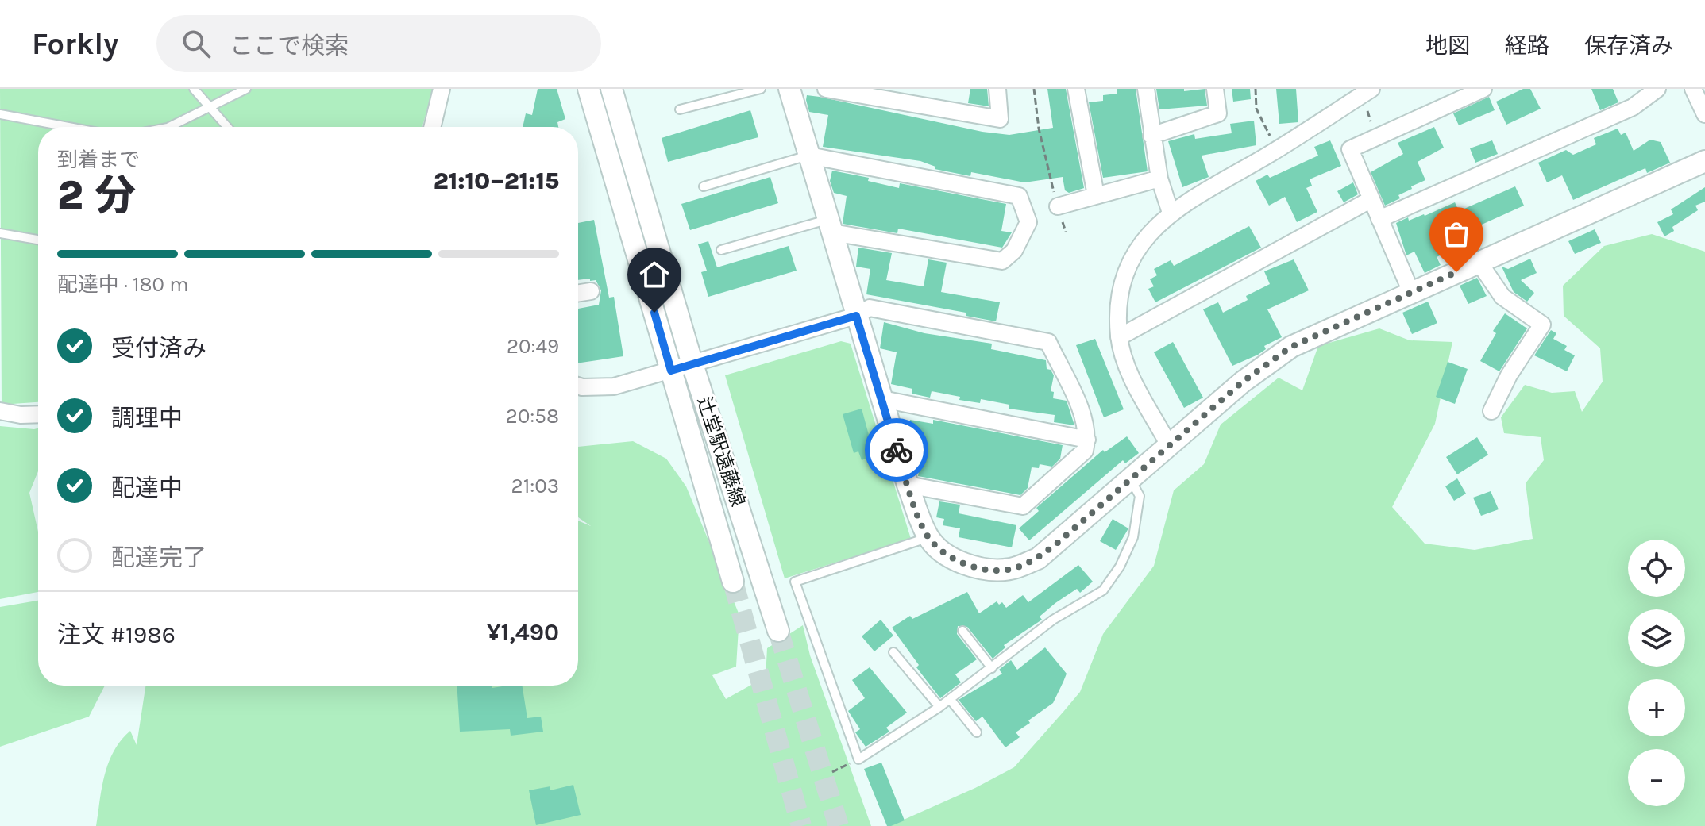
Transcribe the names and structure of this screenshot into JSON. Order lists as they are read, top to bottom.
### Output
{
  "streets": {
    "street": ["辻堂駅遠藤線"]
  },
  "page": {
    "header": "Forkly",
    "search": "ここで検索",
    "nav": ["地図", "経路", "保存済み"],
    "heading": ["2 分", "到着まで", "21:10–21:15"],
    "panel": ["注文 #1986", "¥1,490"],
    "bar": "配達中 · 180 m",
    "list": [
      ["受付済み", "20:49"],
      ["調理中", "20:58"],
      ["配達中", "21:03"],
      "配達完了"
    ],
    "map_buttons": ["+", "−"]
  }
}
